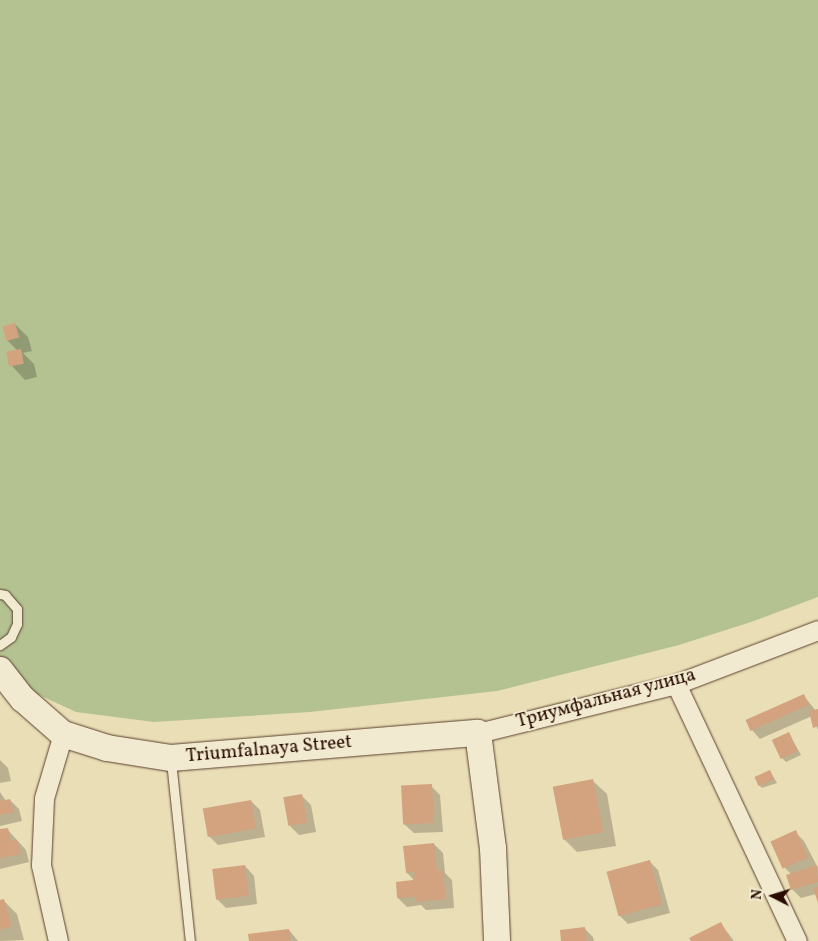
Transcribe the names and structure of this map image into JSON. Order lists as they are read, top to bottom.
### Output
{
  "streets": {
    "street": ["Триумфальная улица", "Triumfalnaya Street"]
  },
  "crossings": [
    ["Триумфальная улица", "Triumfalnaya Street"]
  ],
  "north": "left"
}
